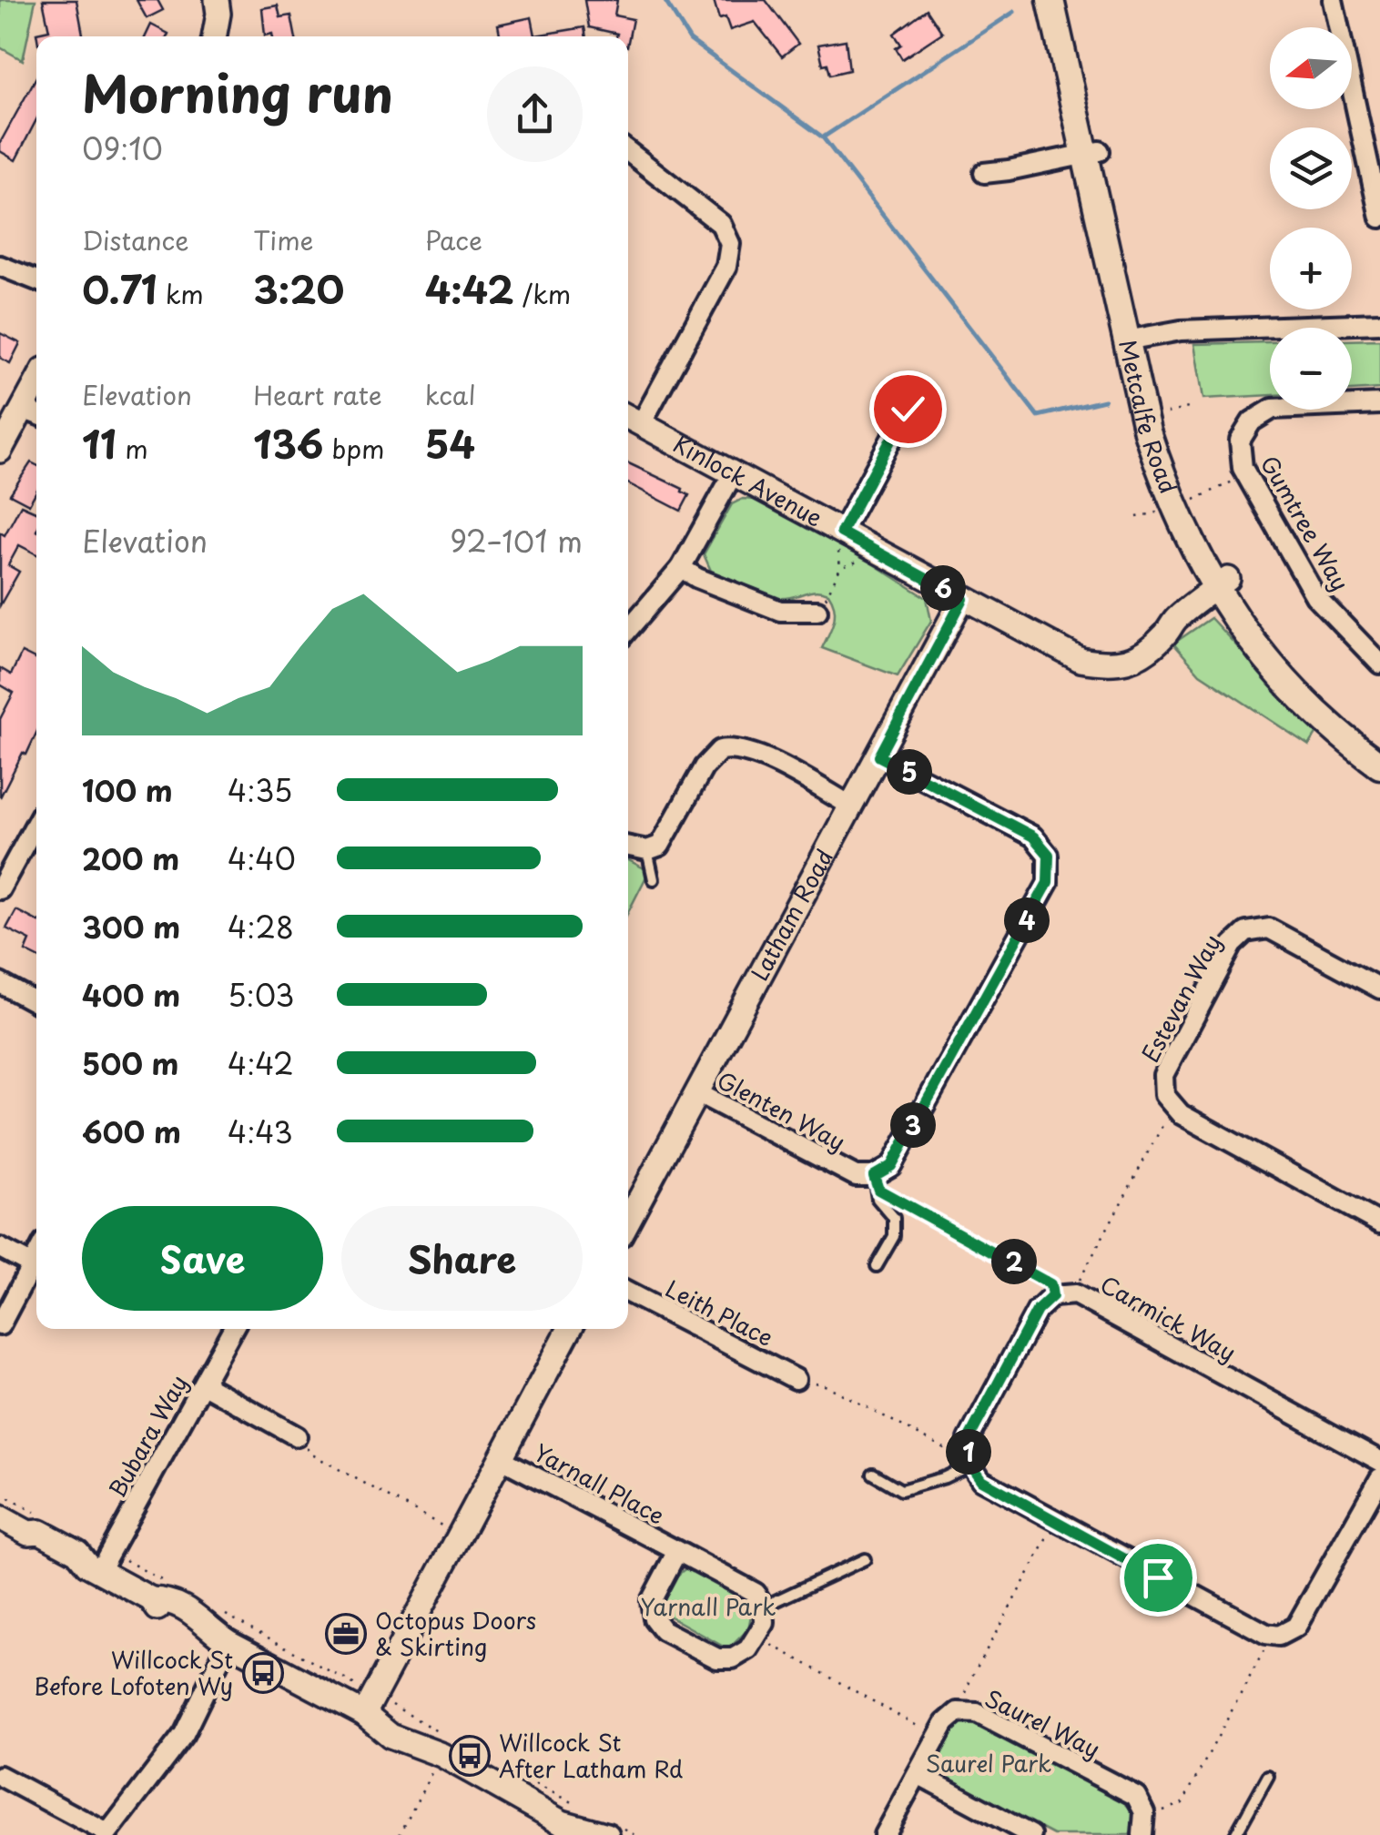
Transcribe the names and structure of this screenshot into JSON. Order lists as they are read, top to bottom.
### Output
{
  "streets": {
    "main road": ["Metcalfe Road"],
    "street": [
      "Kinlock Avenue",
      "Gumtree Way",
      "Latham Road",
      "Estevan Way",
      "Glenten Way",
      "Leith Place",
      "Carmick Way",
      "Bubara Way",
      "Yarnall Place",
      "Saurel Way"
    ]
  },
  "crossings": [
    ["Metcalfe Road", "Kinlock Avenue"],
    ["Kinlock Avenue", "Latham Road"],
    ["Latham Road", "Glenten Way"]
  ],
  "parks": ["Yarnall Park", "Saurel Park"],
  "places": {
    "office": ["Octopus Doors & Skirting"],
    "bus stop": ["Willcock St Before Lofoten Wy", "Willcock St After Latham Rd"]
  },
  "north": "left",
  "page": {
    "map_buttons": ["+", "−"],
    "heading": ["Morning run", "09:10"],
    "stats": [
      ["Distance", "0.71 km"],
      ["Time", "3:20"],
      ["Pace", "4:42 /km"],
      ["Elevation", "11 m"],
      ["Heart rate", "136 bpm"],
      ["kcal", "54"]
    ],
    "chart": ["Elevation", "92–101 m"],
    "pins": [
      "6",
      "5",
      "4",
      "3",
      "2",
      "1"
    ],
    "list": [
      {
        "name": "100 m",
        "note": "4:35"
      },
      {
        "name": "200 m",
        "note": "4:40"
      },
      {
        "name": "300 m",
        "note": "4:28"
      },
      {
        "name": "400 m",
        "note": "5:03"
      },
      {
        "name": "500 m",
        "note": "4:42"
      },
      {
        "name": "600 m",
        "note": "4:43"
      }
    ],
    "buttons": ["Save", "Share"]
  }
}
